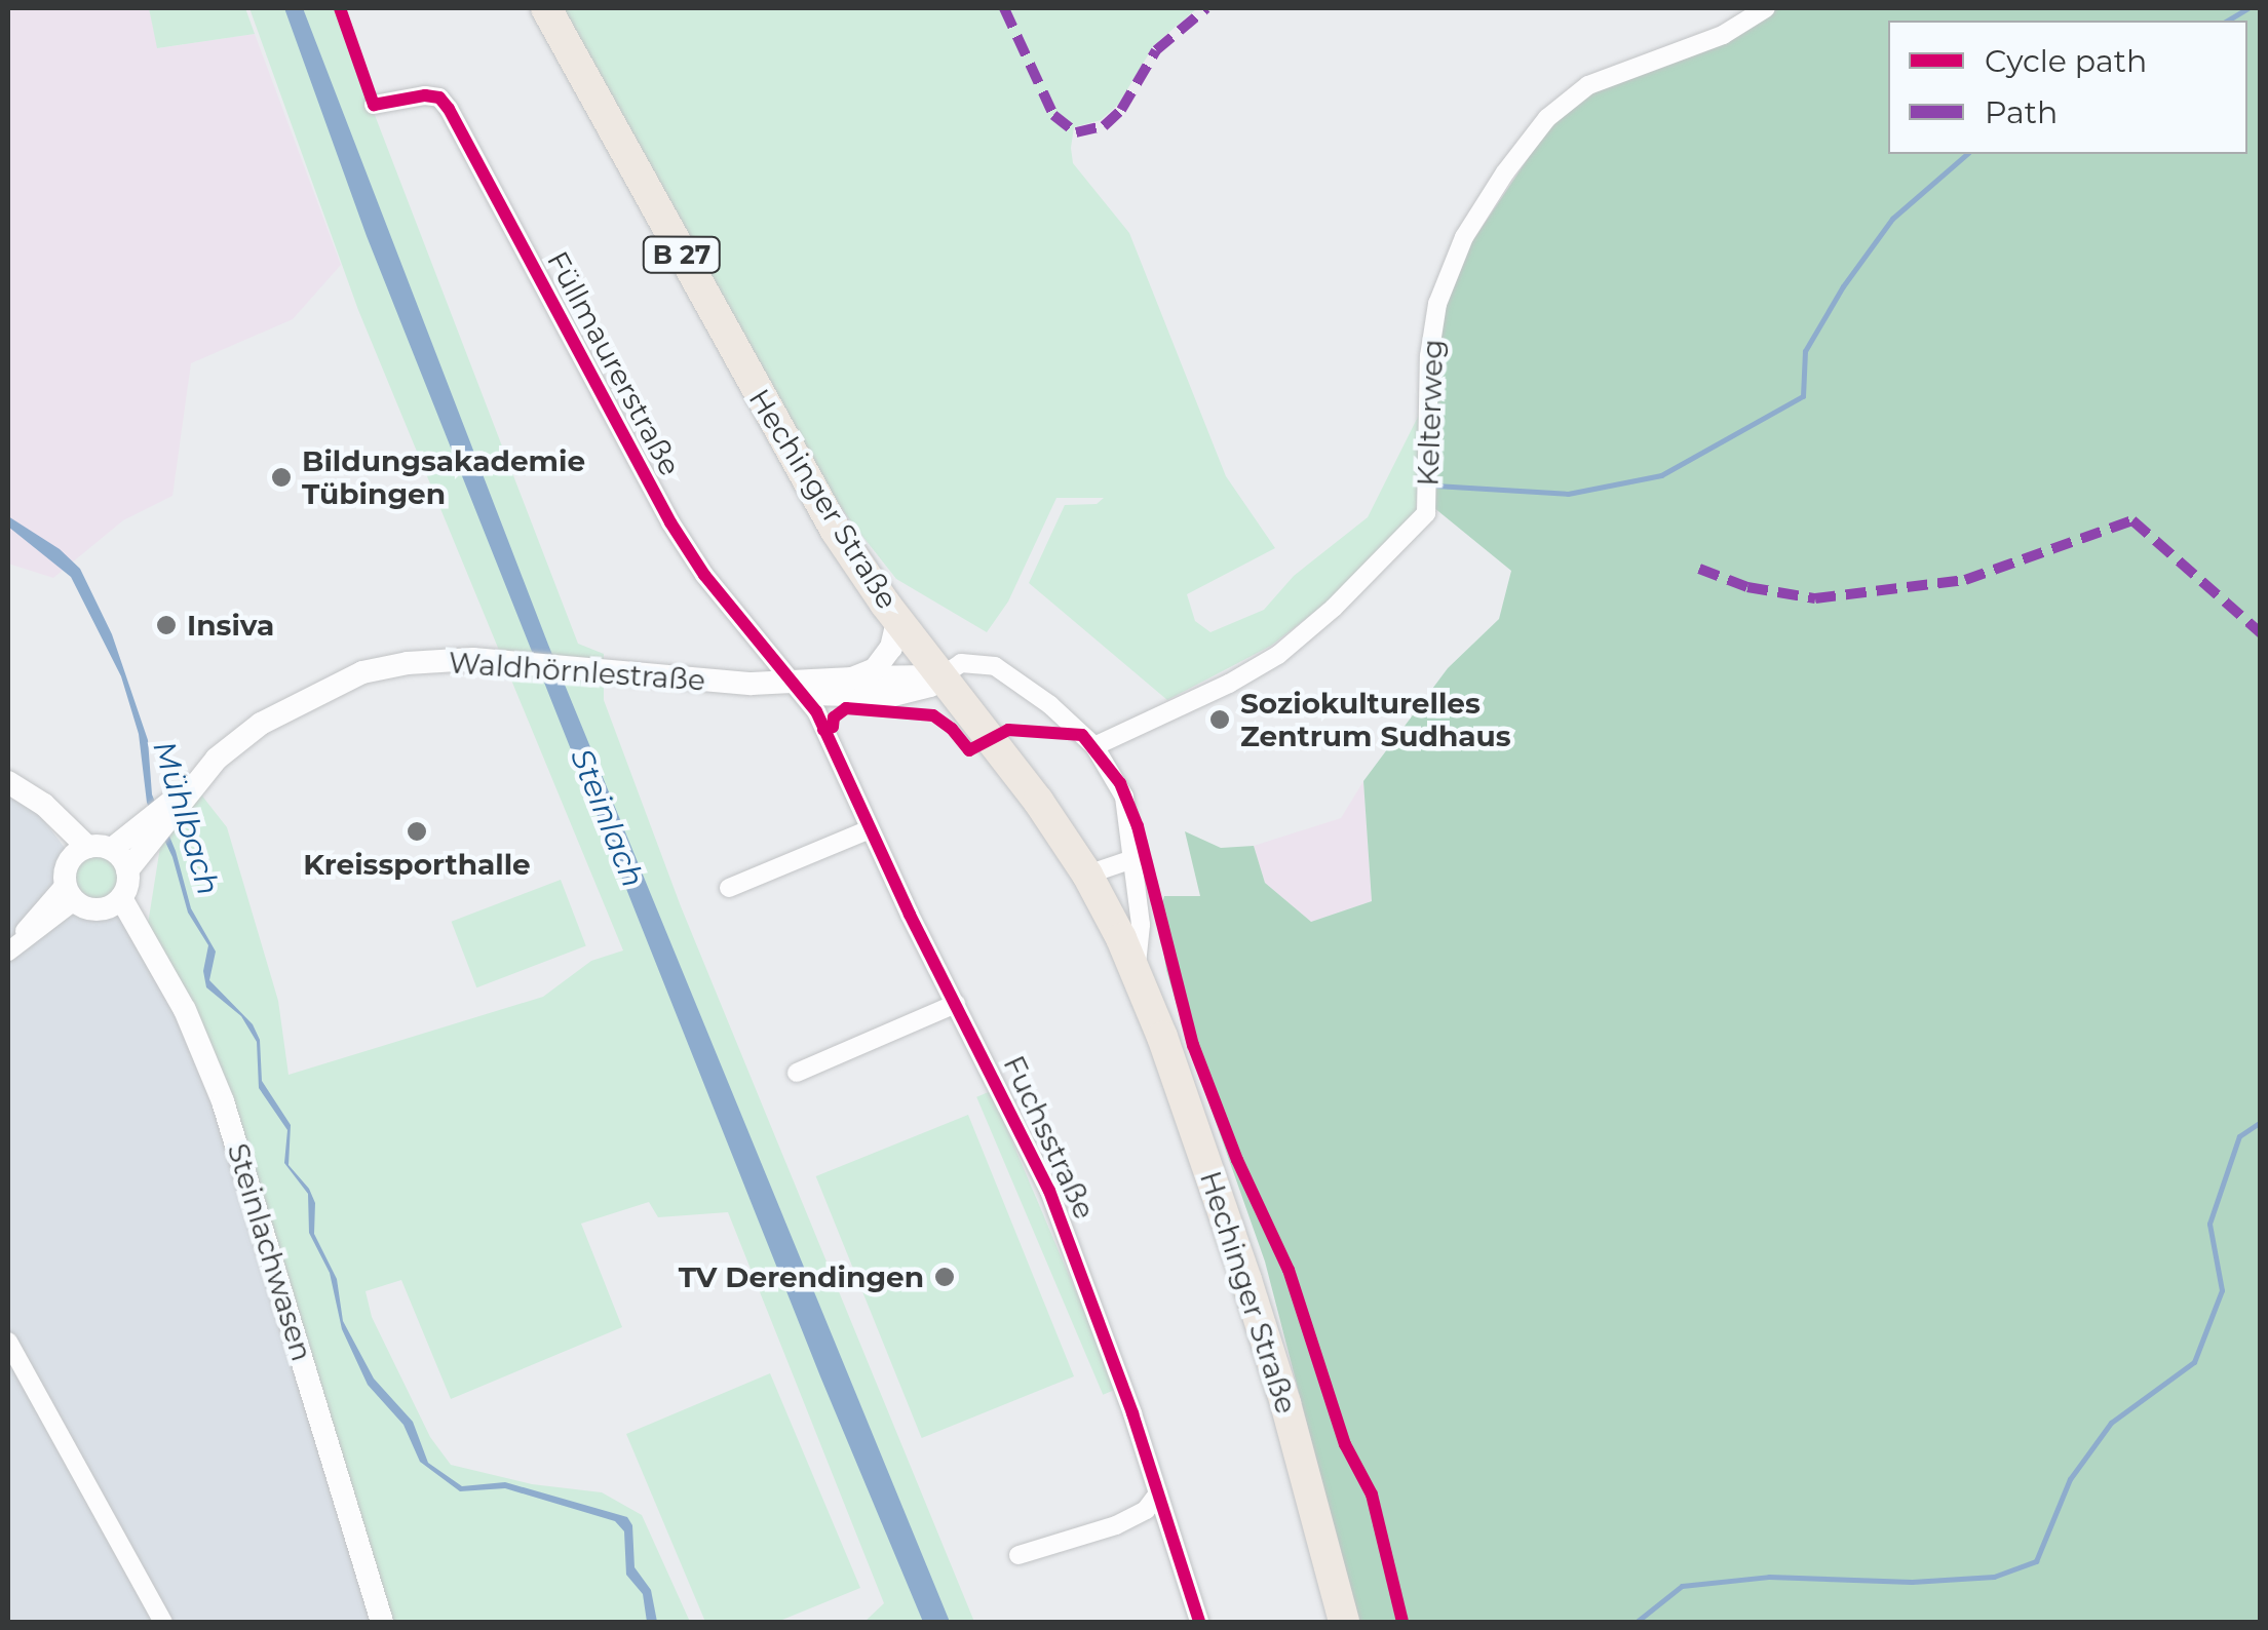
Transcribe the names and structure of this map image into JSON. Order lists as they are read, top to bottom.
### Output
{
  "streets": {
    "main road": ["B 27", "Hechinger Straße"],
    "street": [
      "Füllmaurerstraße",
      "Kelterweg",
      "Waldhörnlestraße",
      "Fuchsstraße",
      "Steinlachwasen"
    ]
  },
  "crossings": [
    ["Füllmaurerstraße", "Waldhörnlestraße"],
    ["Füllmaurerstraße", "Fuchsstraße"],
    ["Kelterweg", "Hechinger Straße"],
    ["Hechinger Straße", "Waldhörnlestraße"],
    ["Waldhörnlestraße", "Fuchsstraße"]
  ],
  "water": ["Mühlbach", "Steinlach"],
  "places": [
    "Bildungsakademie Tübingen",
    "Insiva",
    "Soziokulturelles Zentrum Sudhaus",
    "Kreissporthalle",
    "TV Derendingen"
  ],
  "legend": ["Cycle path", "Path"]
}
